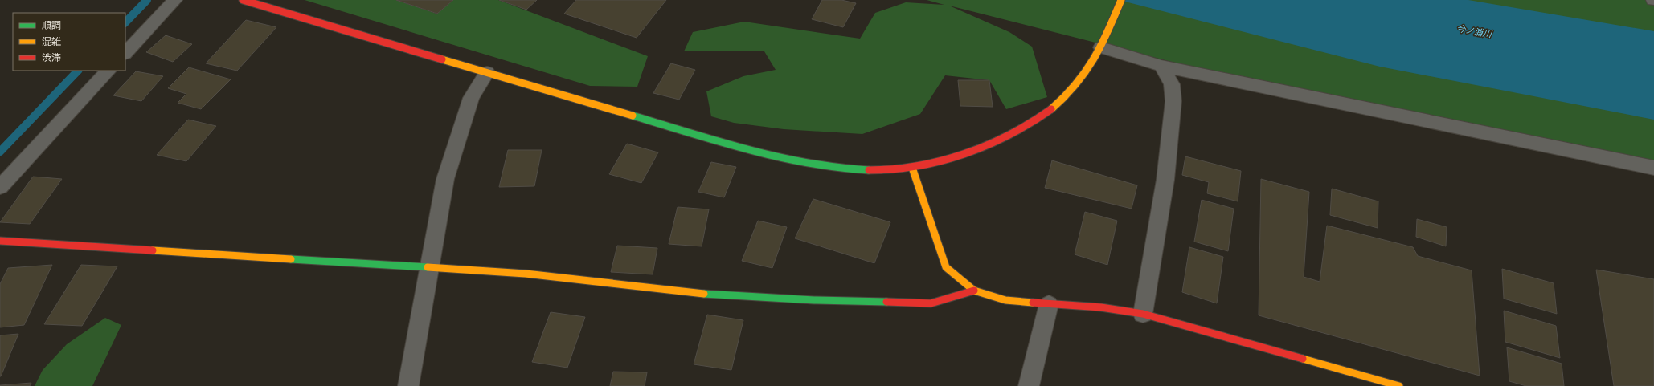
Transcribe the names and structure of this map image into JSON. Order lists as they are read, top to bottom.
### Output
{
  "water": ["今ノ浦川"],
  "legend": ["順調", "混雑", "渋滞"]
}
